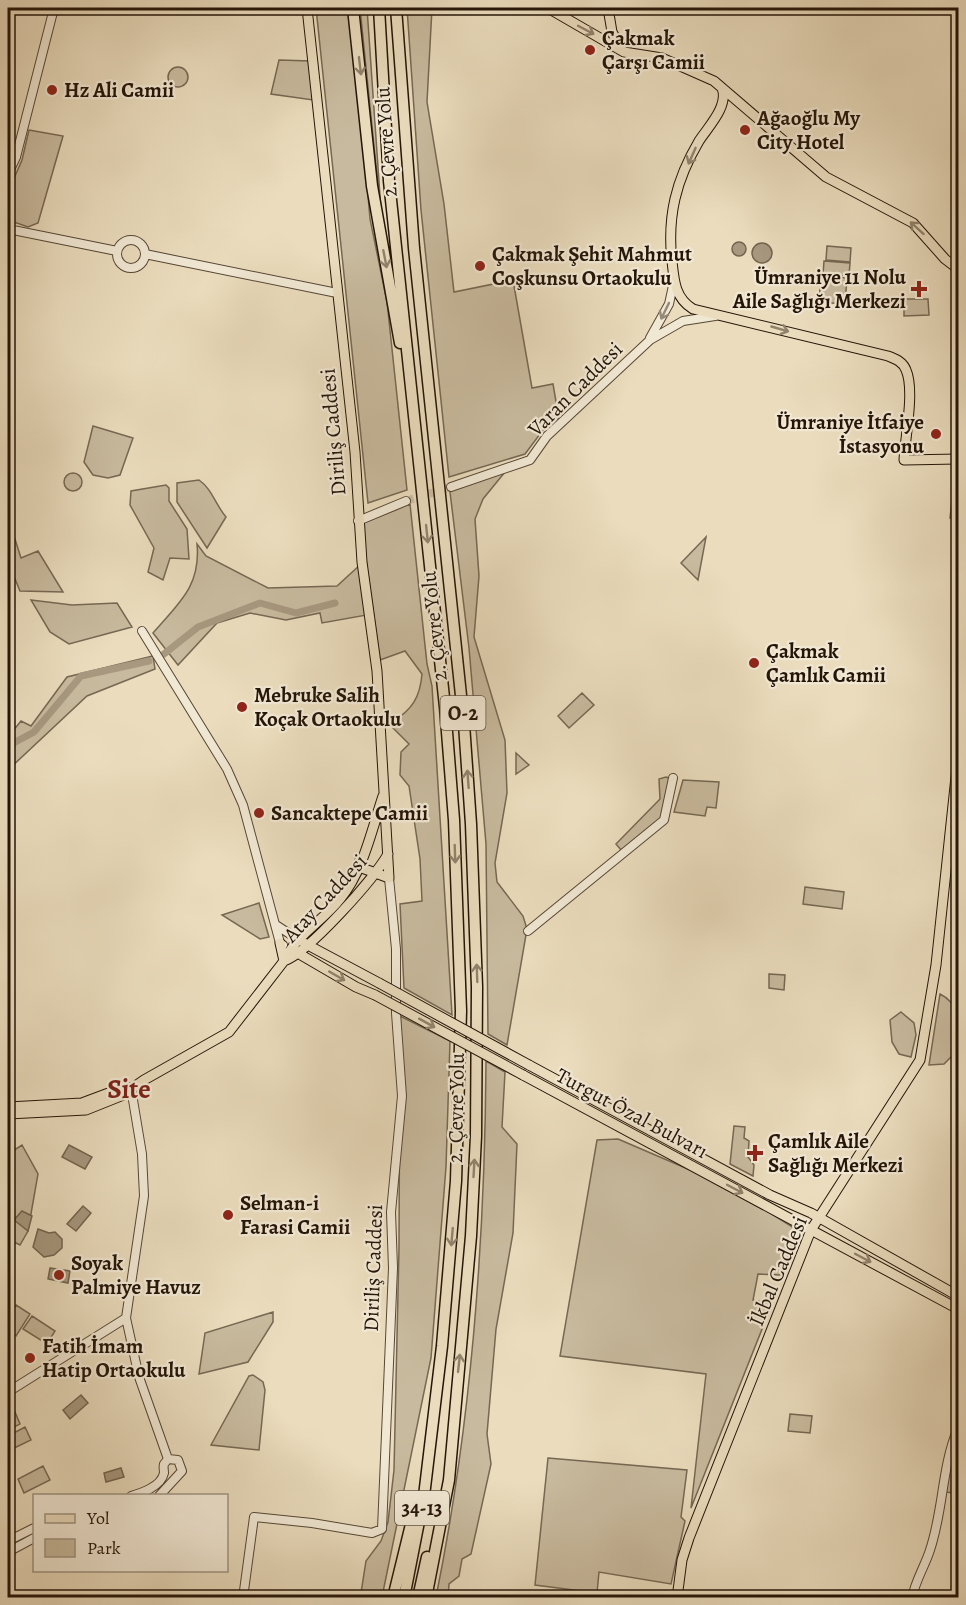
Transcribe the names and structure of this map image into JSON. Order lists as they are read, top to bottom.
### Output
{
  "streets": {
    "highway": ["2. Çevre Yolu", "O-2", "34-13"],
    "main road": [
      "Varan Caddesi",
      "Diriliş Caddesi",
      "Atay Caddesi",
      "Turgut Özal Bulvarı",
      "İkbal Caddesi"
    ]
  },
  "crossings": [
    ["2. Çevre Yolu", "34-13"],
    ["Diriliş Caddesi", "Atay Caddesi"],
    ["Atay Caddesi", "Turgut Özal Bulvarı"],
    ["Turgut Özal Bulvarı", "İkbal Caddesi"]
  ],
  "one_way": ["Varan Caddesi"],
  "districts": ["Site"],
  "places": {
    "other": [
      "Çakmak Çarşı Camii",
      "Hz Ali Camii",
      "Ağaoğlu My City Hotel",
      "Çakmak Şehit Mahmut Coşkunsu Ortaokulu",
      "Ümraniye İtfaiye İstasyonu",
      "Çakmak Çamlık Camii",
      "Mebruke Salih Koçak Ortaokulu",
      "Sancaktepe Camii",
      "Selman-i Farasi Camii",
      "Soyak Palmiye Havuz",
      "Fatih İmam Hatip Ortaokulu"
    ],
    "health": ["Ümraniye 11 Nolu Aile Sağlığı Merkezi", "Çamlık Aile Sağlığı Merkezi"]
  },
  "legend": ["Yol", "Park"]
}
